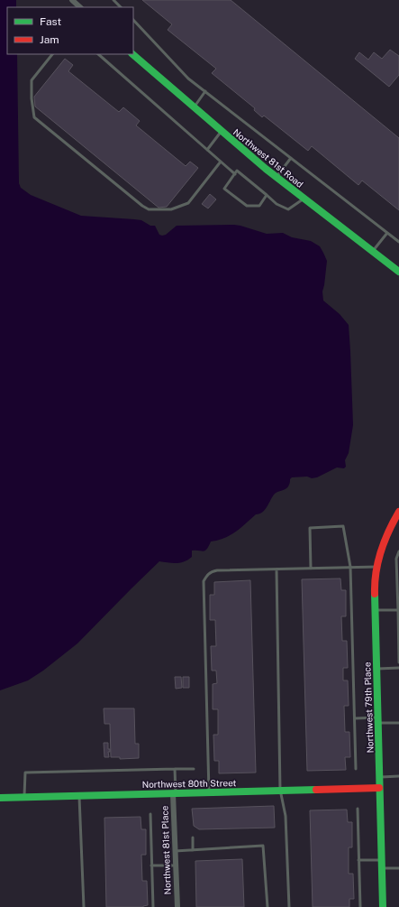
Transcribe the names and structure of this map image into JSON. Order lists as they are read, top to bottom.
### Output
{
  "streets": {
    "street": [
      "Northwest 81st Road",
      "Northwest 79th Place",
      "Northwest 80th Street",
      "Northwest 81st Place"
    ]
  },
  "crossings": [
    ["Northwest 79th Place", "Northwest 80th Street"],
    ["Northwest 80th Street", "Northwest 81st Place"]
  ],
  "legend": ["Fast", "Jam"]
}
